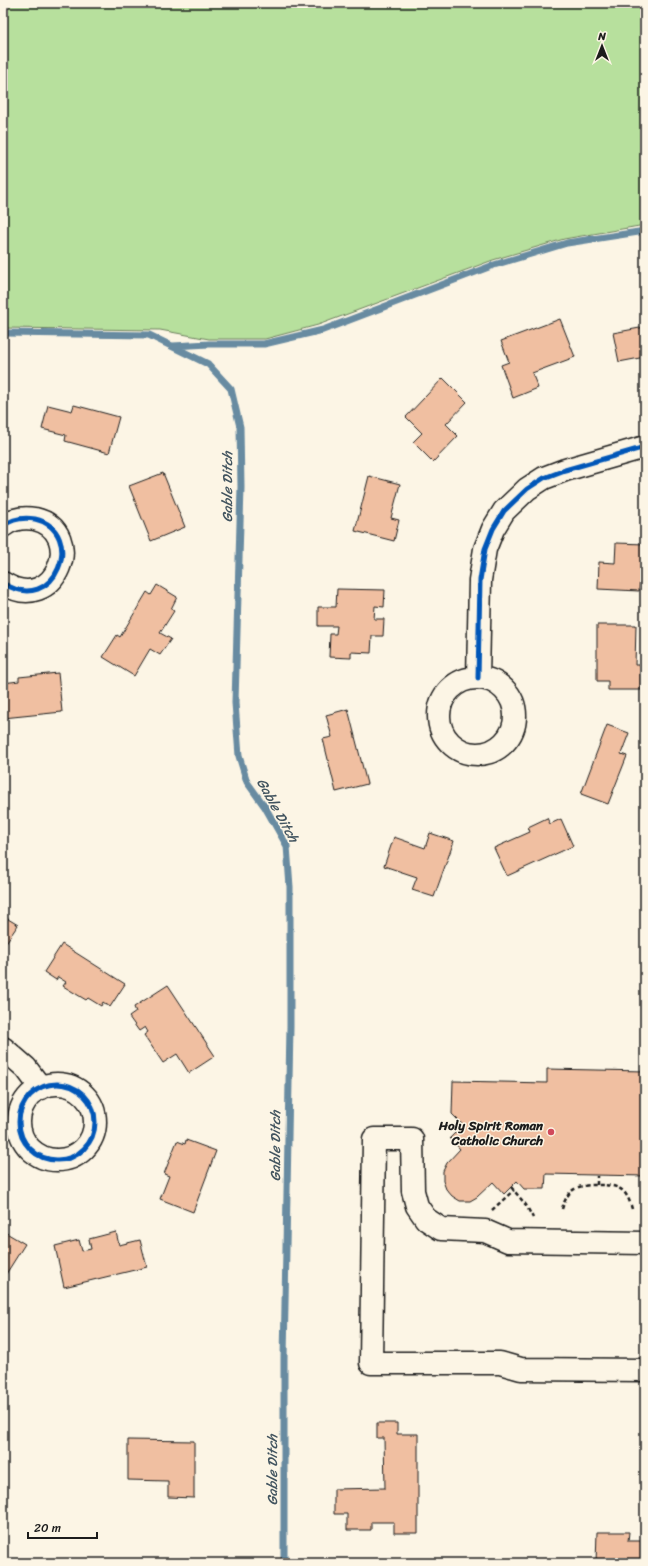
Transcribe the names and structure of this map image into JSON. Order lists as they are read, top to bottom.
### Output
{
  "water": ["Gable Ditch"],
  "places": ["Holy Spirit Roman Catholic Church"],
  "scale_bar": "20 m",
  "north": "top"
}
